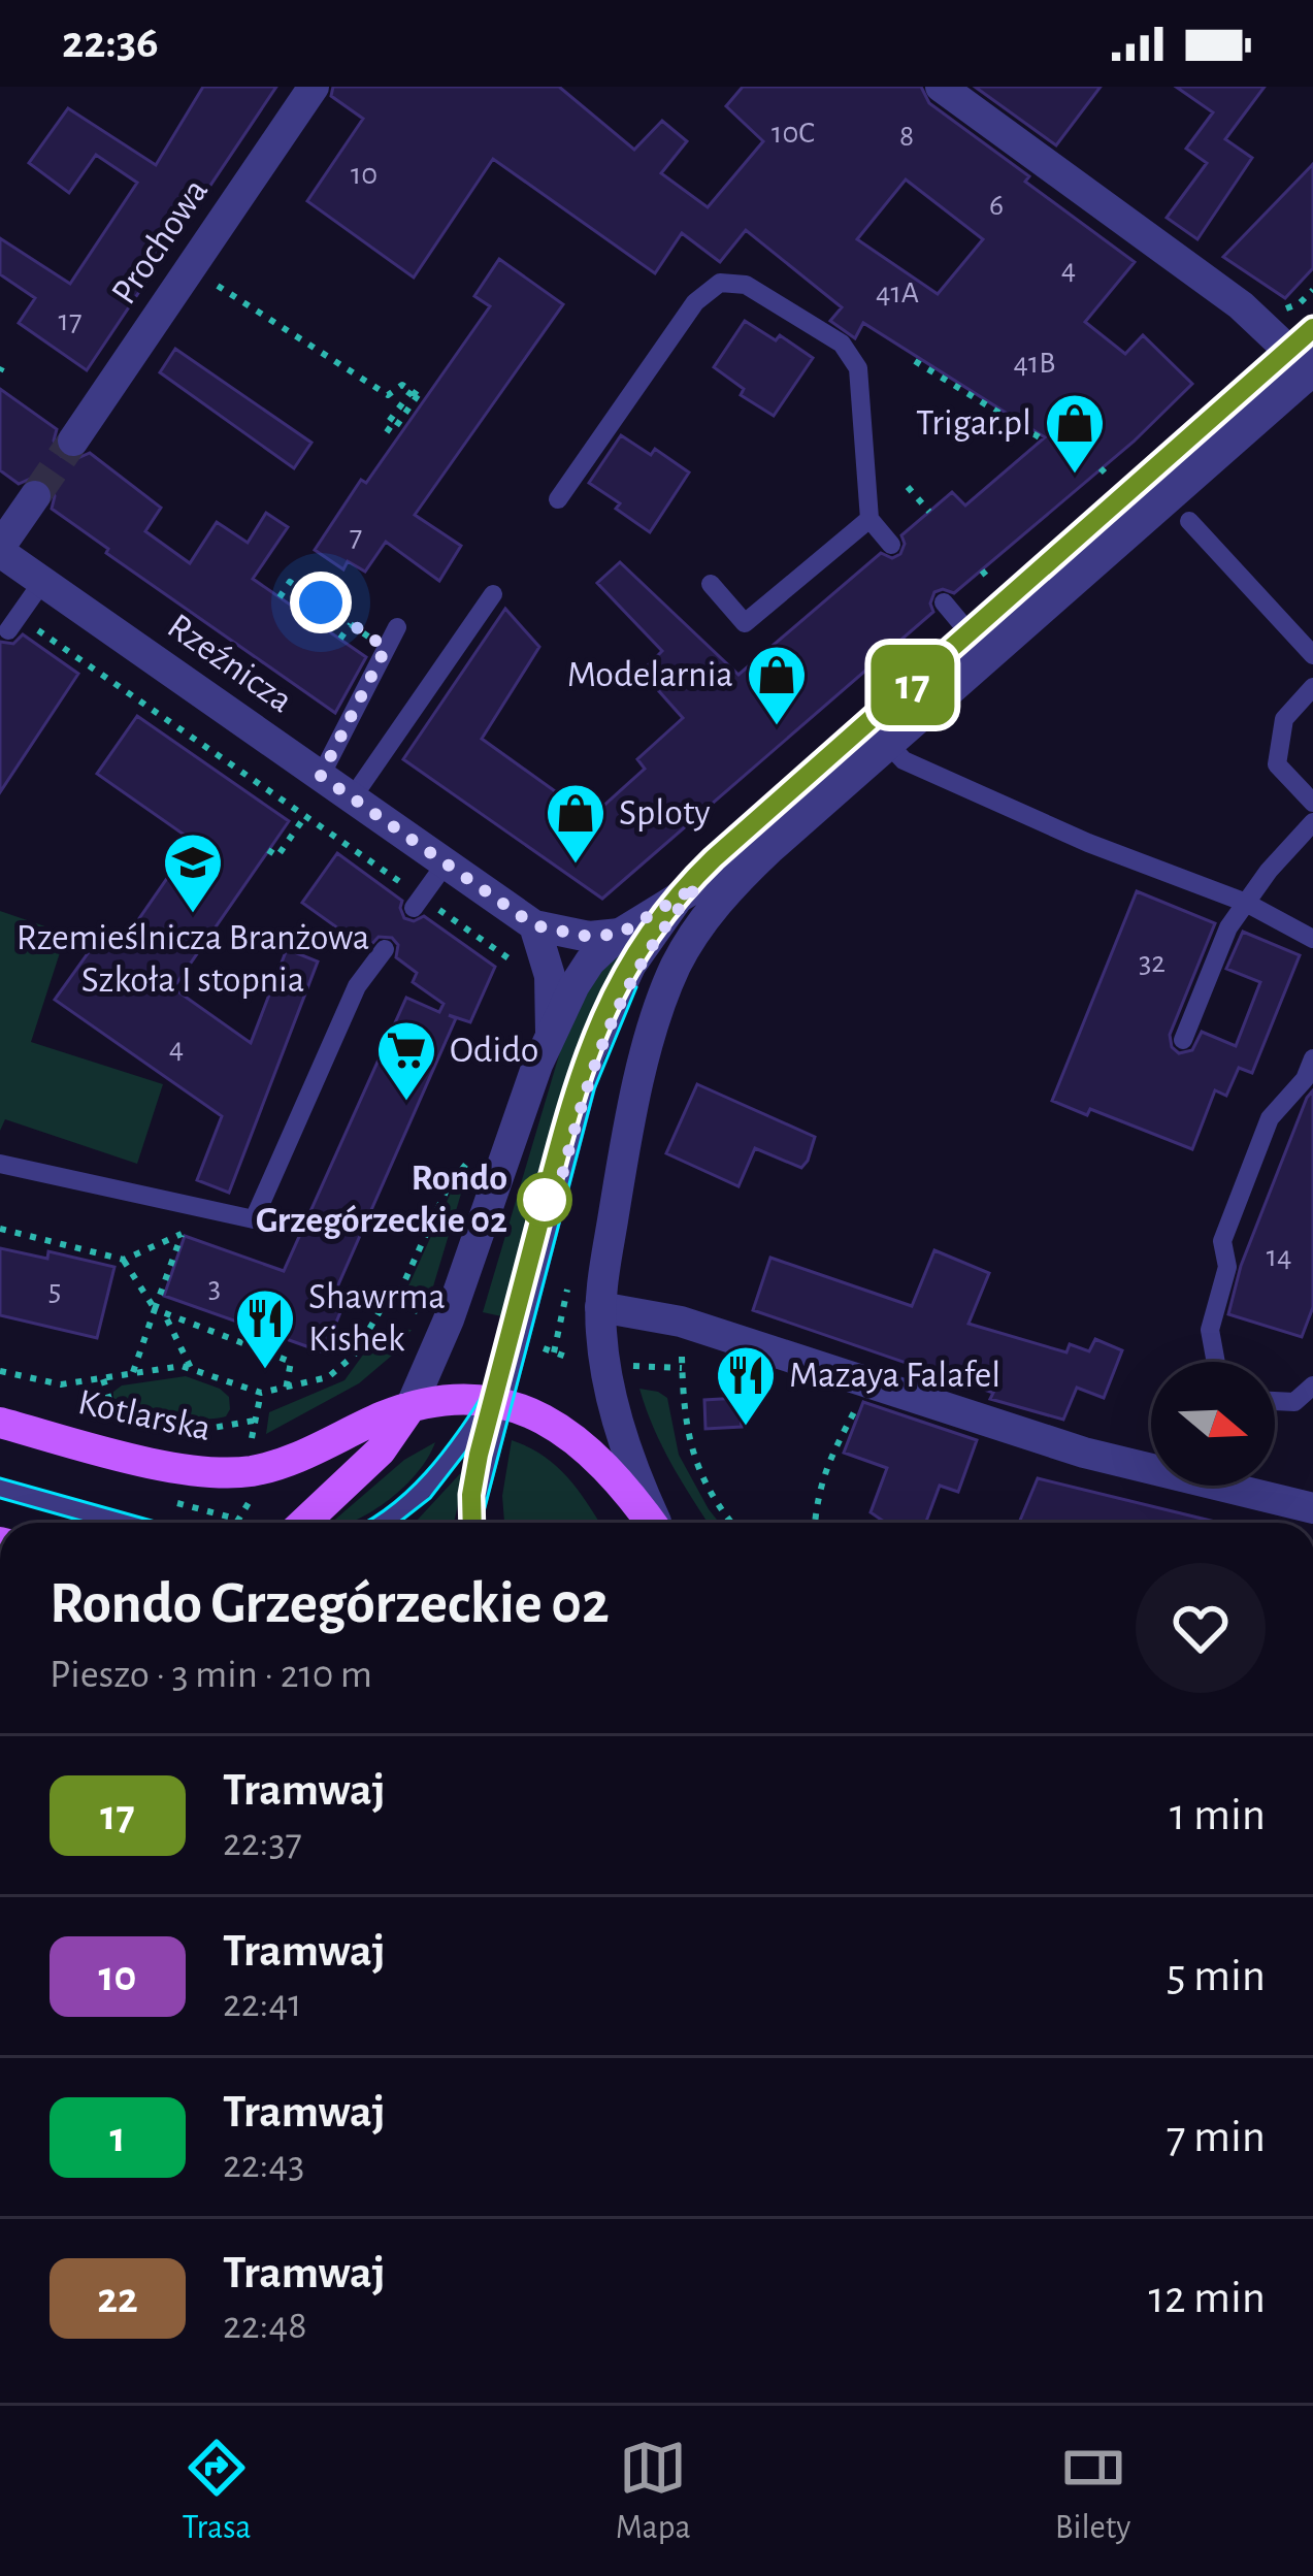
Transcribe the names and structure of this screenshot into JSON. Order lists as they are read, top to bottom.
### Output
{
  "streets": {
    "main road": ["Kotlarska"],
    "street": ["Prochowa", "Rzeźnicza"]
  },
  "places": {
    "shop": ["Trigar.pl", "Modelarnia", "Sploty"],
    "school or university": ["Rzemieślnicza Branżowa Szkoła I stopnia"],
    "supermarket": ["Odido"],
    "other": ["Rondo Grzegórzeckie 02"],
    "restaurant": ["Shawrma Kishek", "Mazaya Falafel"]
  },
  "lines": ["tram line 17"],
  "house_numbers": [
    "10C",
    "8",
    "10",
    "6",
    "4",
    "41A",
    "17",
    "41B",
    "7",
    "32",
    "4",
    "14",
    "3",
    "5"
  ],
  "north": "right",
  "page": {
    "status": "22:36",
    "on_map": "17",
    "heading": ["Rondo Grzegórzeckie 02", "Pieszo · 3 min · 210 m"],
    "list": [
      {
        "mark": "17",
        "name": "Tramwaj",
        "note": "22:37",
        "value": "1 min"
      },
      {
        "mark": "10",
        "name": "Tramwaj",
        "note": "22:41",
        "value": "5 min"
      },
      {
        "mark": "1",
        "name": "Tramwaj",
        "note": "22:43",
        "value": "7 min"
      },
      {
        "mark": "22",
        "name": "Tramwaj",
        "note": "22:48",
        "value": "12 min"
      }
    ],
    "tabs": ["Trasa", "Mapa", "Bilety"]
  }
}
